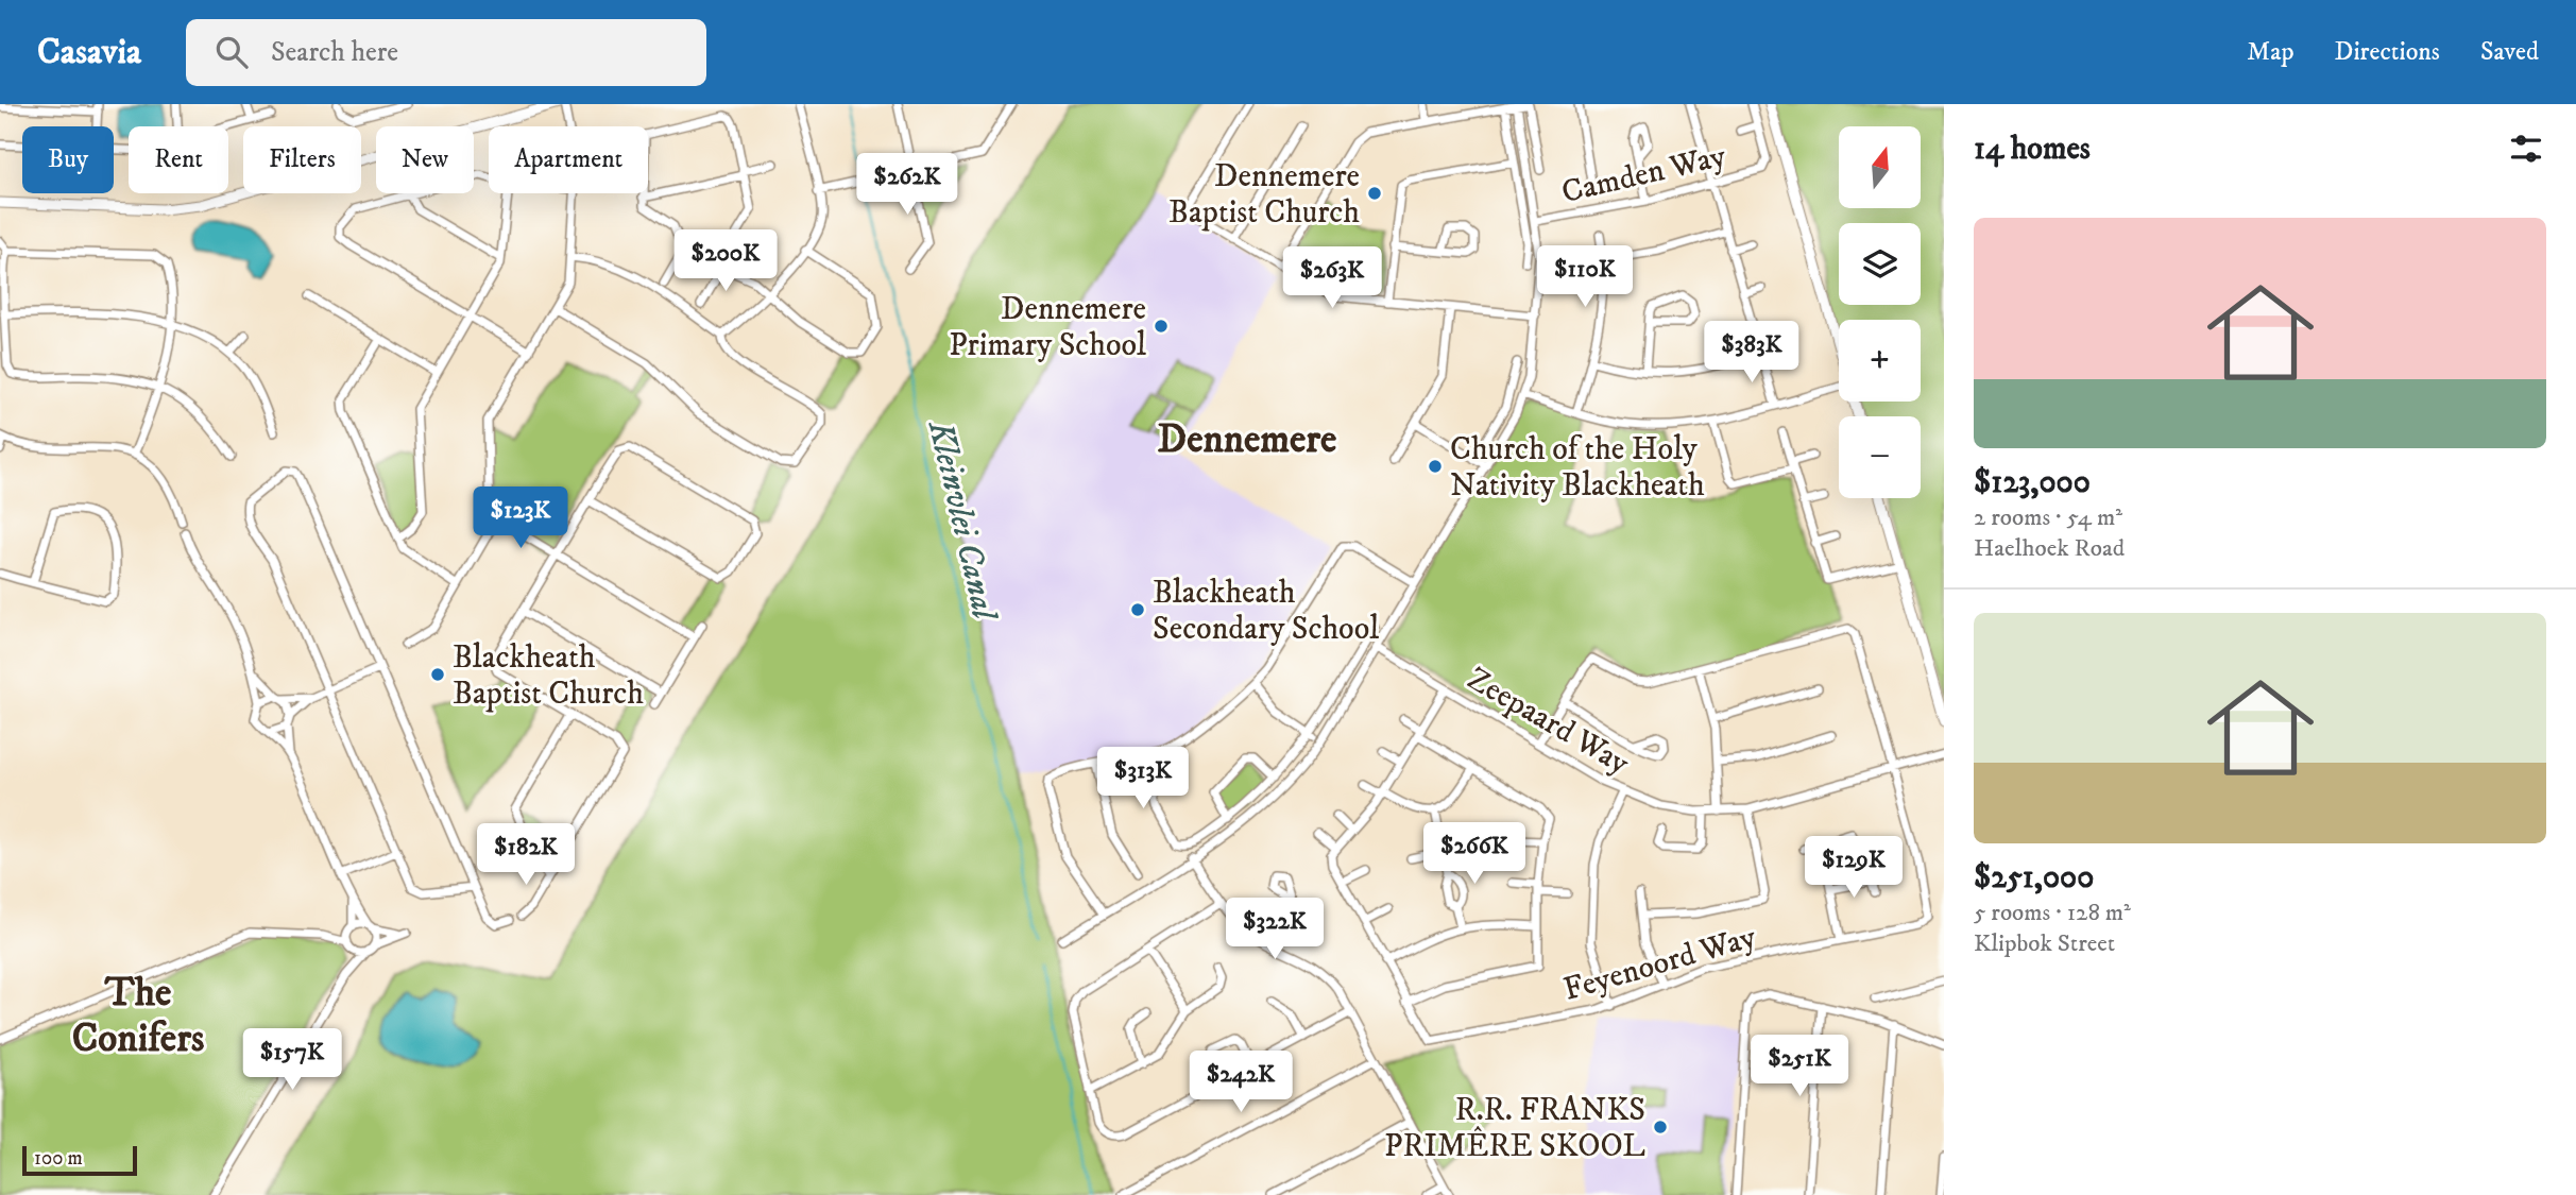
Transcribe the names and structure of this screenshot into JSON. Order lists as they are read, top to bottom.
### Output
{
  "streets": {
    "street": ["Camden Way", "Zeepaard Way", "Feyenoord Way"]
  },
  "crossings": [
    ["Zeepaard Way", "Feyenoord Way"]
  ],
  "districts": ["Dennemere", "The Conifers"],
  "water": ["Kleinvlei Canal"],
  "places": [
    "Dennemere Baptist Church",
    "Dennemere Primary School",
    "Church of the Holy Nativity Blackheath",
    "Blackheath Secondary School",
    "Blackheath Baptist Church",
    "R.R. FRANKS PRIMÊRE SKOOL"
  ],
  "scale_bar": "100 m",
  "north": "top",
  "page": {
    "header": "Casavia",
    "search": "Search here",
    "nav": ["Map", "Directions", "Saved"],
    "heading": "14 homes",
    "map_buttons": ["+", "−"],
    "chip": [
      "Buy",
      "Rent",
      "Filters",
      "New",
      "Apartment"
    ],
    "price": [
      "$262K",
      "$200K",
      "$110K",
      "$263K",
      "$383K",
      "$123K",
      "$313K",
      "$266K",
      "$182K",
      "$129K",
      "$322K",
      "$157K",
      "$251K",
      "$242K"
    ],
    "list": [
      {
        "name": "$123,000",
        "note": "2 rooms · 54 m² · Haelhoek Road"
      },
      {
        "name": "$251,000",
        "note": "5 rooms · 128 m² · Klipbok Street"
      }
    ],
    "scale": "100 m"
  }
}
